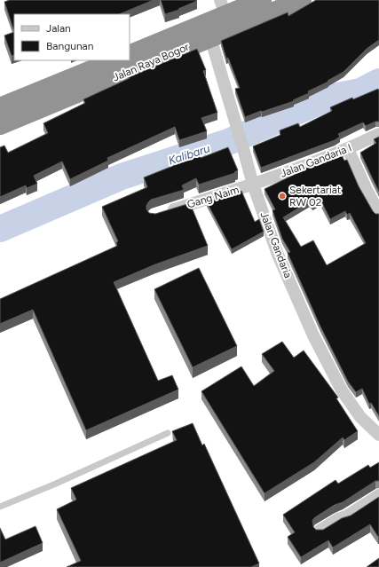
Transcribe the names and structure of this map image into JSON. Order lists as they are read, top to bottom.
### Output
{
  "streets": {
    "highway": ["Jalan Raya Bogor"],
    "street": ["Jalan Gandaria I", "Gang Naim", "Jalan Gandaria"]
  },
  "crossings": [
    ["Jalan Raya Bogor", "Jalan Gandaria"],
    ["Jalan Gandaria I", "Gang Naim"],
    ["Jalan Gandaria I", "Jalan Gandaria"],
    ["Gang Naim", "Jalan Gandaria"]
  ],
  "water": ["Kalibaru"],
  "places": ["Sekertariat RW 02"],
  "legend": ["Jalan", "Bangunan"]
}
